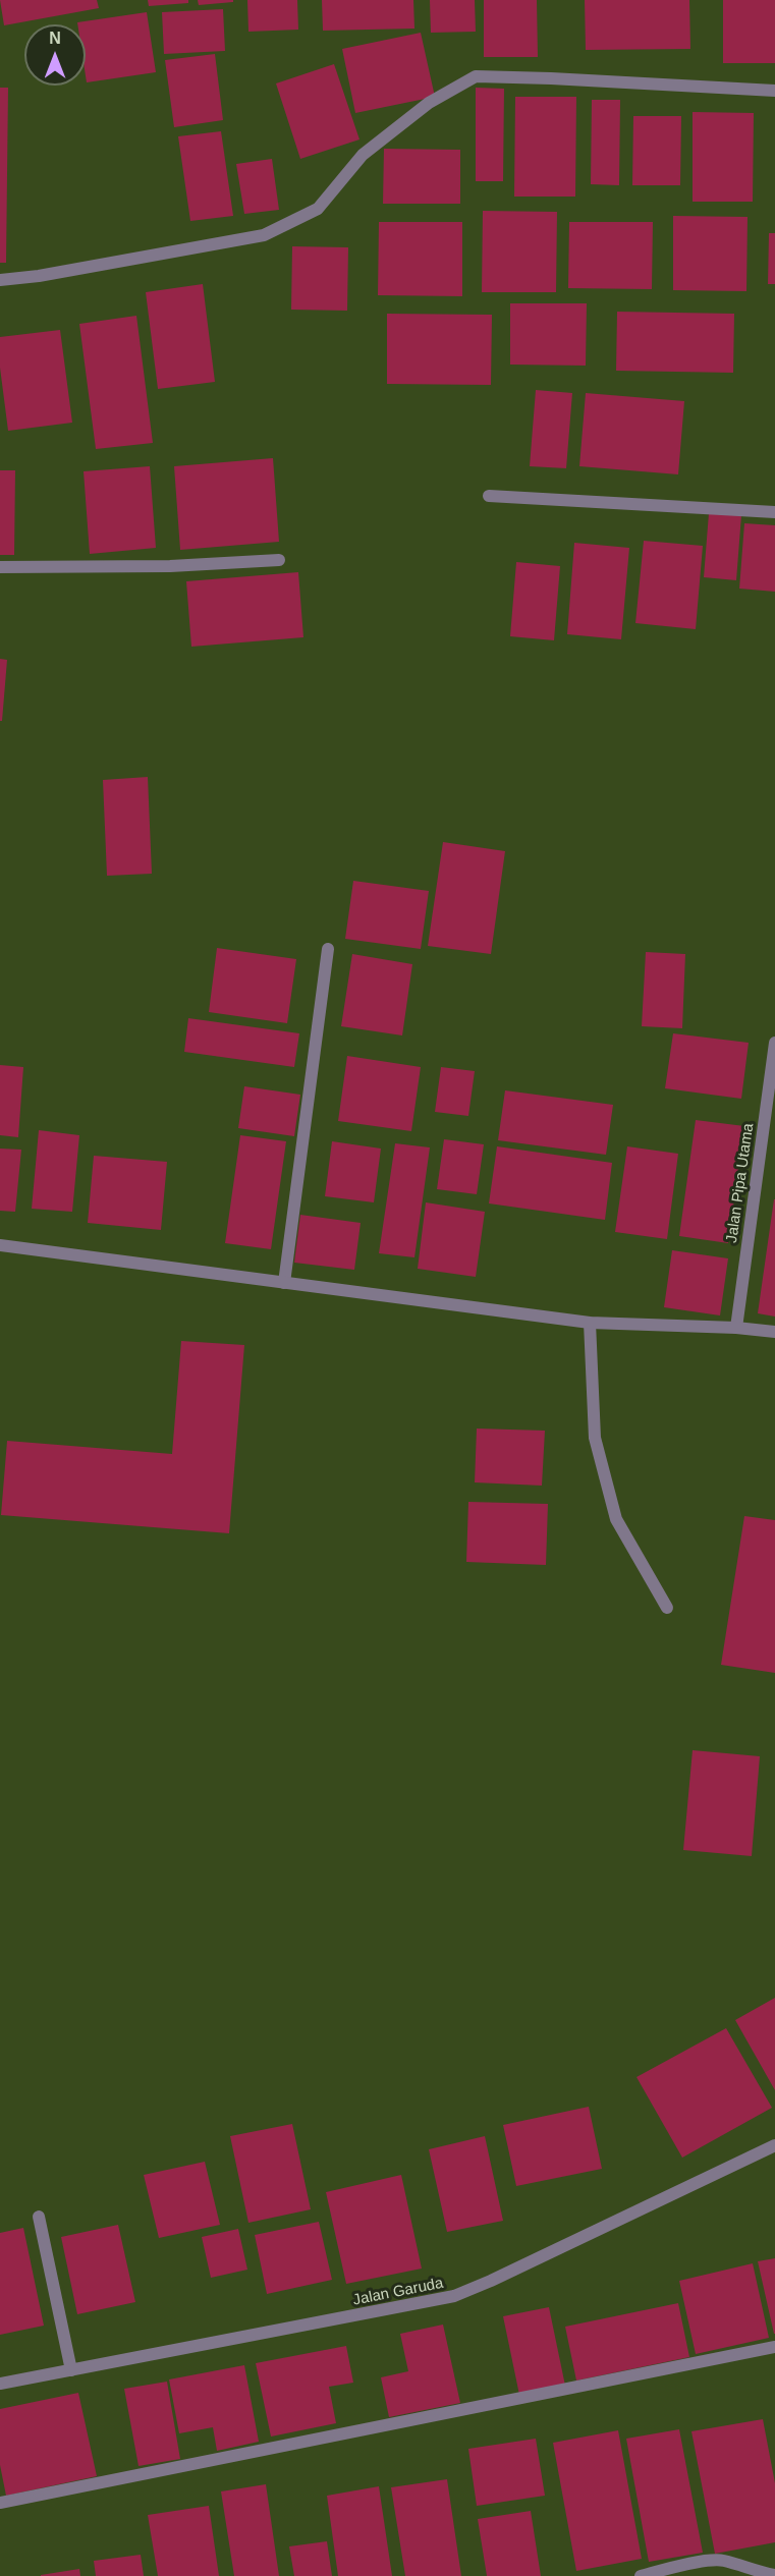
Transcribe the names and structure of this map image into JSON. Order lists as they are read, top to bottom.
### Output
{
  "streets": {
    "street": ["Jalan Pipa Utama", "Jalan Garuda"]
  },
  "north": "top"
}
